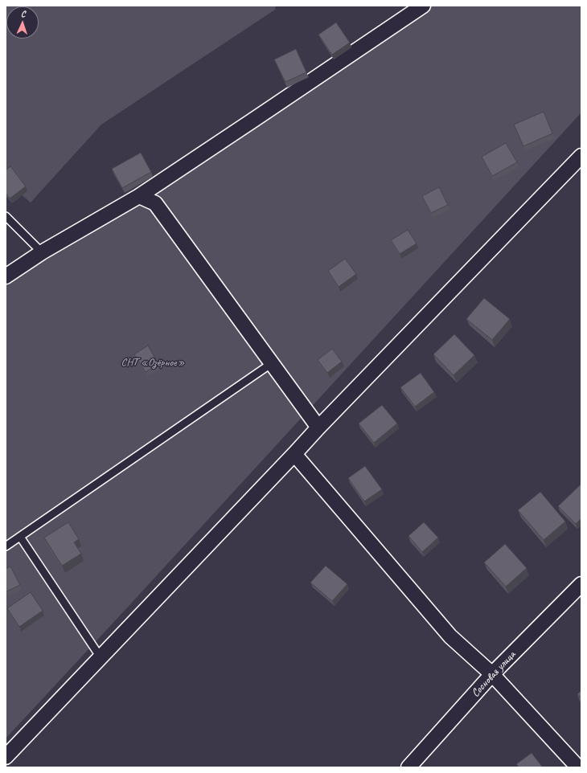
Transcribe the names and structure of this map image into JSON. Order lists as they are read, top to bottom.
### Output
{
  "streets": {
    "street": ["Сосновая улица"]
  },
  "parks": ["СНТ «Озёрное»"],
  "north": "top"
}
